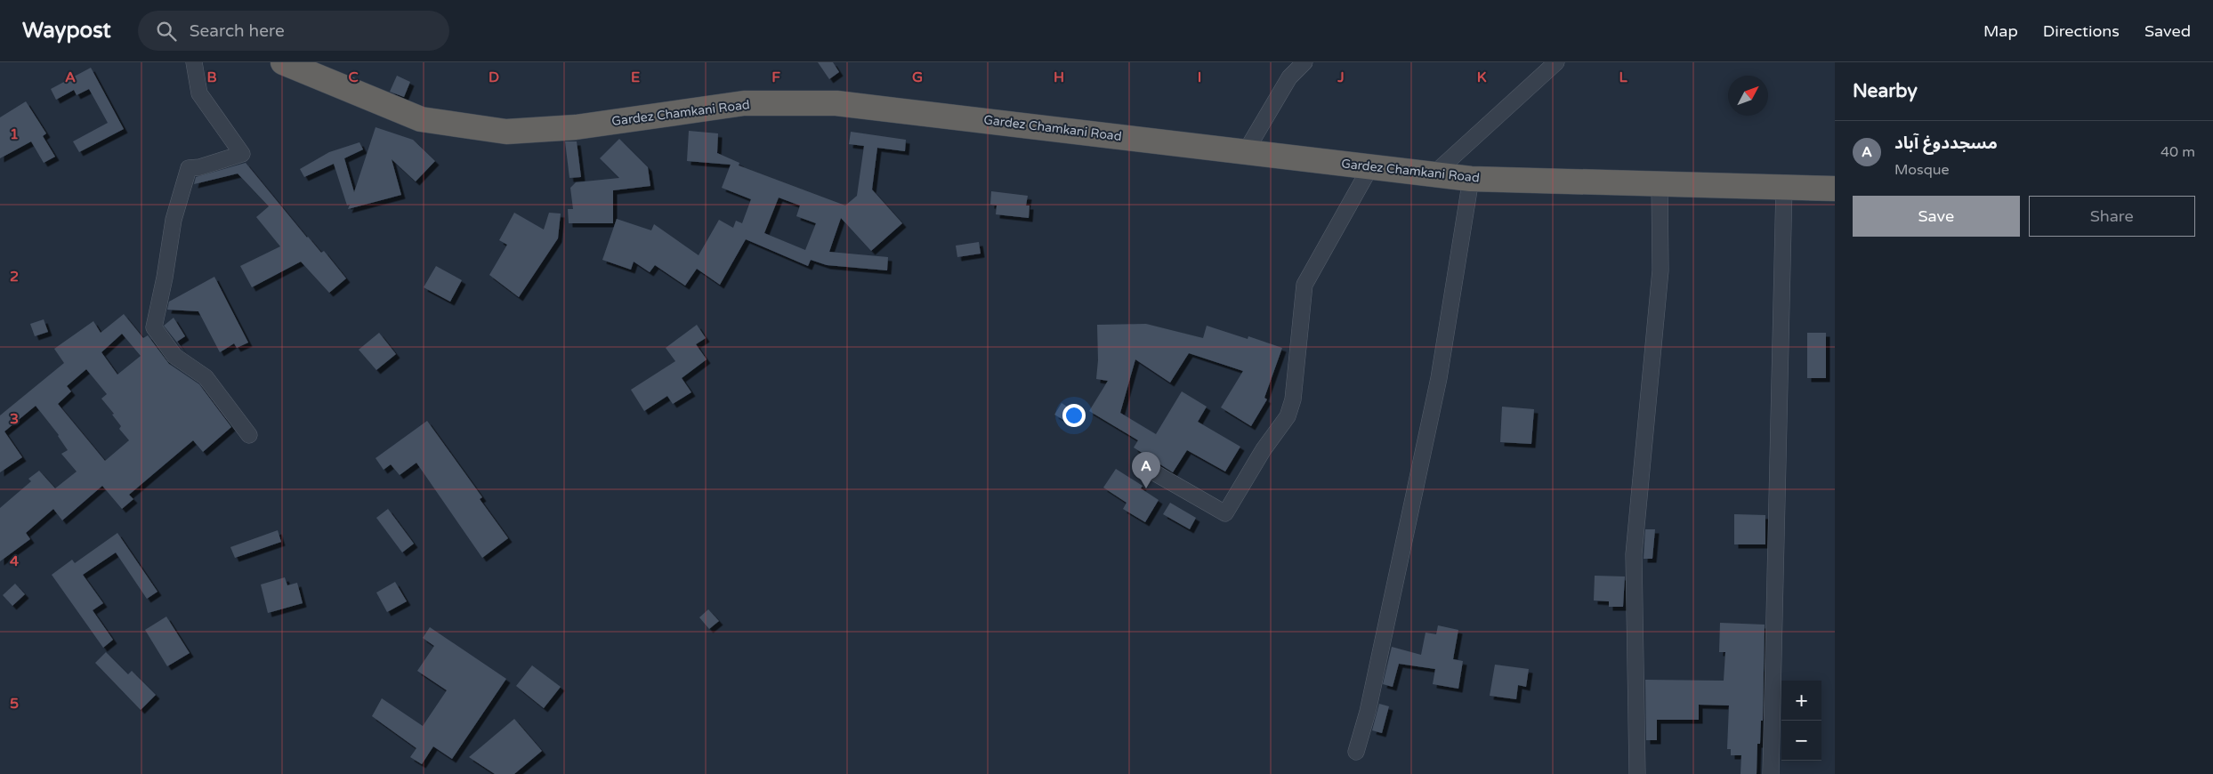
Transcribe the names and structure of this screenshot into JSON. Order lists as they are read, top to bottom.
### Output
{
  "streets": {
    "highway": ["Gardez Chamkani Road"]
  },
  "north": "top right",
  "page": {
    "header": "Waypost",
    "search": "Search here",
    "nav": ["Map", "Directions", "Saved"],
    "heading": "Nearby",
    "list": [
      {
        "mark": "A",
        "name": "مسجددوغ آباد",
        "note": "Mosque",
        "value": "40 m"
      }
    ],
    "buttons": ["Save", "Share"],
    "pins": "A",
    "map_buttons": ["+", "−"]
  },
  "grid": {
    "columns": [
      "A",
      "B",
      "C",
      "D",
      "E",
      "F",
      "G",
      "H",
      "I",
      "J",
      "K",
      "L"
    ],
    "rows": [
      "1",
      "2",
      "3",
      "4",
      "5"
    ]
  }
}
